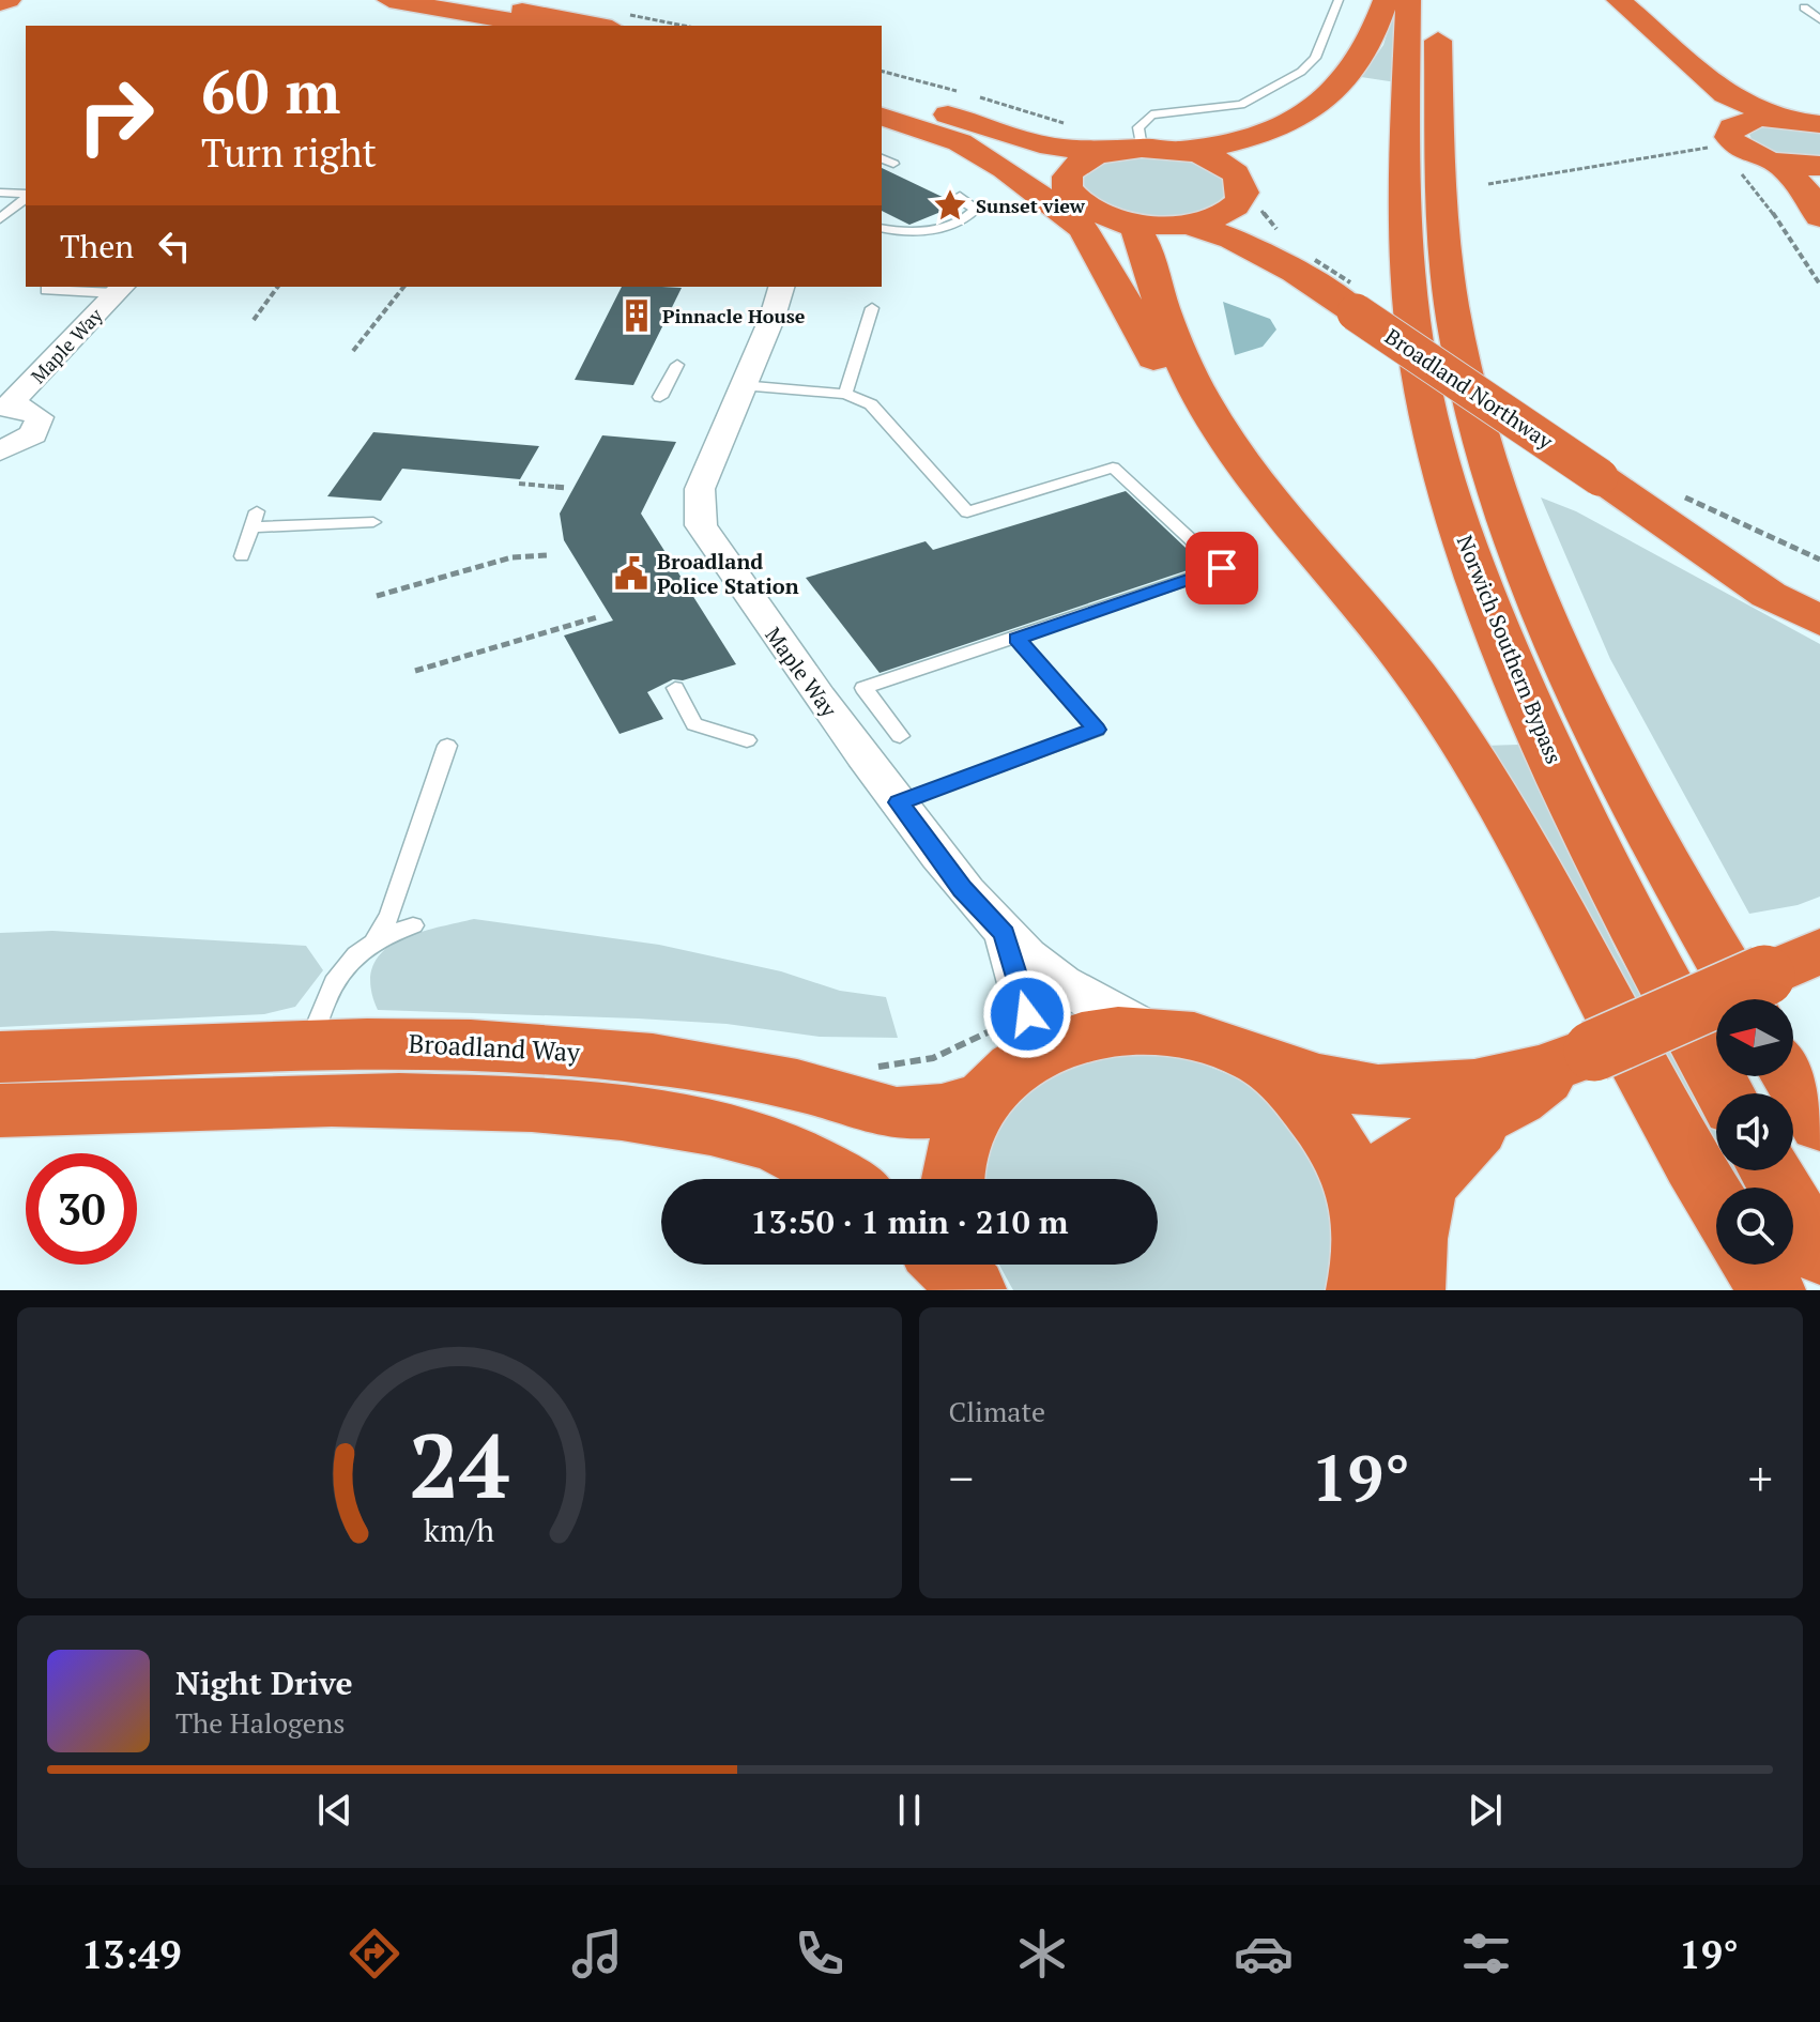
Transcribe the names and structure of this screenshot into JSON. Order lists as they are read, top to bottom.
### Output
{
  "streets": {
    "highway": ["Broadland Northway", "Norwich Southern Bypass", "Broadland Way"],
    "street": ["Maple Way"]
  },
  "crossings": [
    ["Maple Way", "Broadland Way"]
  ],
  "places": {
    "place": ["Sunset view"],
    "building": ["Pinnacle House"],
    "public building": ["Broadland Police Station"]
  },
  "north": "left",
  "page": {
    "turn": ["60 m", "Turn right"],
    "then": "Then",
    "limit": "30",
    "trip": "13:50 · 1 min · 210 m",
    "tile": "Climate",
    "heat": ["−", "19°", "+"],
    "song": ["Night Drive", "The Halogens"],
    "tabs": ["13:49", "19°"],
    "gauge": ["24", "km/h"]
  }
}
